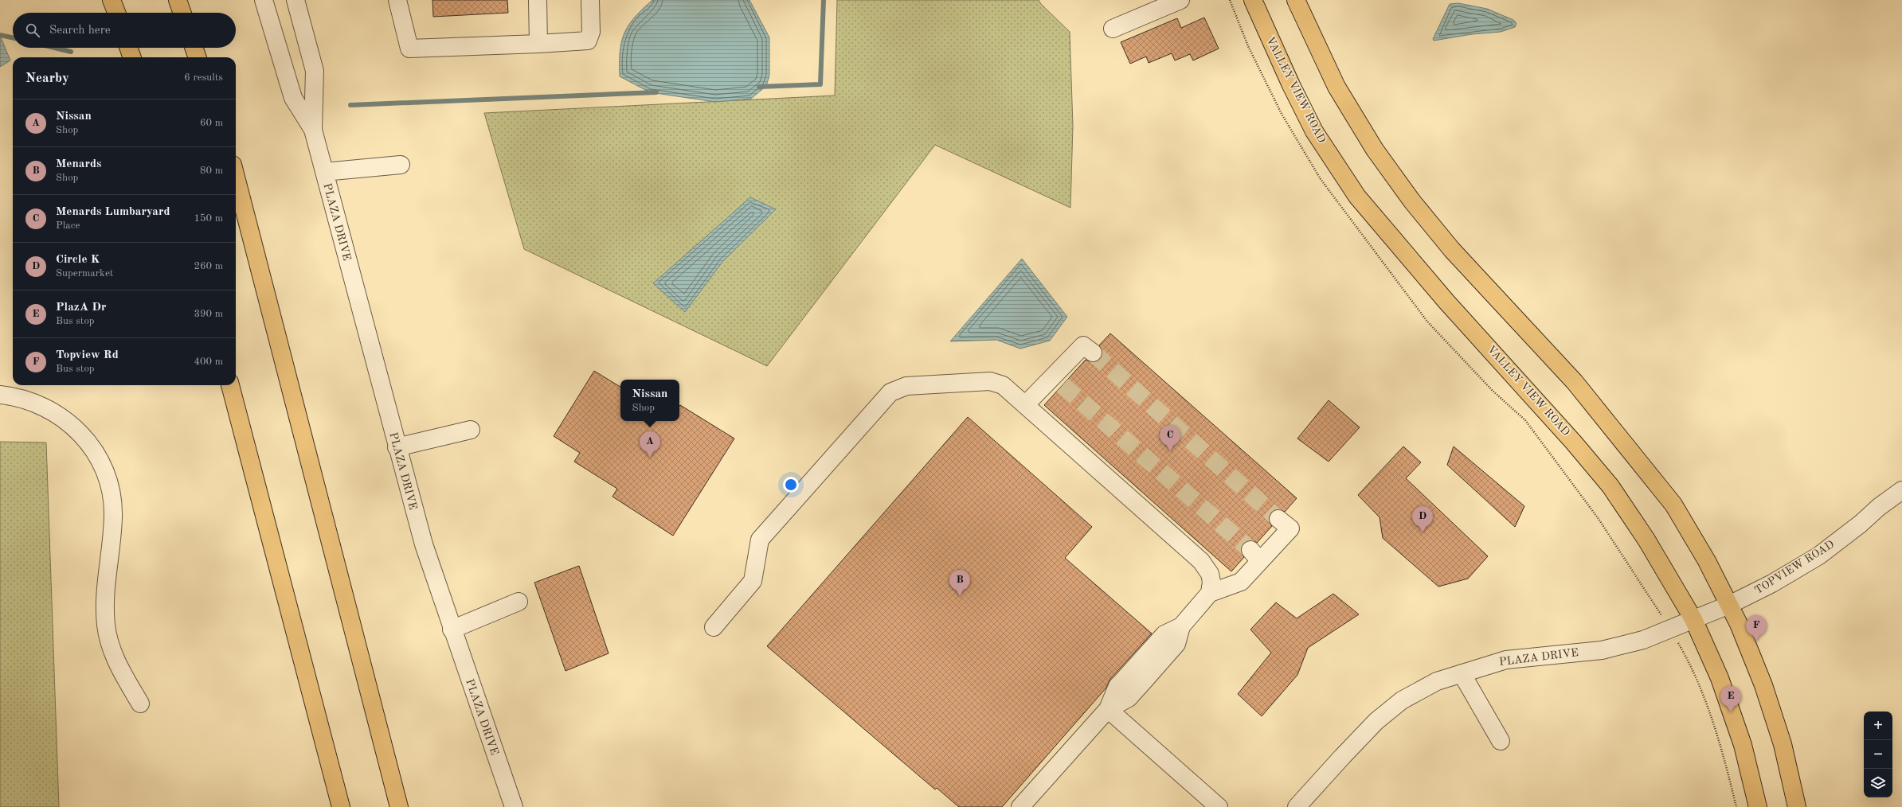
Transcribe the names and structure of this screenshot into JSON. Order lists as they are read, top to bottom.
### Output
{
  "streets": {
    "main road": ["VALLEY VIEW ROAD"],
    "street": ["PLAZA DRIVE", "TOPVIEW ROAD"]
  },
  "crossings": [
    ["VALLEY VIEW ROAD", "PLAZA DRIVE"],
    ["VALLEY VIEW ROAD", "TOPVIEW ROAD"],
    ["PLAZA DRIVE", "TOPVIEW ROAD"]
  ],
  "page": {
    "search": "Search here",
    "heading": ["Nearby", "6 results"],
    "list": [
      {
        "mark": "A",
        "name": "Nissan",
        "note": "Shop",
        "value": "60 m"
      },
      {
        "mark": "B",
        "name": "Menards",
        "note": "Shop",
        "value": "80 m"
      },
      {
        "mark": "C",
        "name": "Menards Lumbaryard",
        "note": "Place",
        "value": "150 m"
      },
      {
        "mark": "D",
        "name": "Circle K",
        "note": "Supermarket",
        "value": "260 m"
      },
      {
        "mark": "E",
        "name": "PlazA Dr",
        "note": "Bus stop",
        "value": "390 m"
      },
      {
        "mark": "F",
        "name": "Topview Rd",
        "note": "Bus stop",
        "value": "400 m"
      }
    ],
    "popup": ["Nissan", "Shop"],
    "pins": [
      "C",
      "A",
      "D",
      "B",
      "F",
      "E"
    ],
    "map_buttons": ["+", "−"]
  }
}
